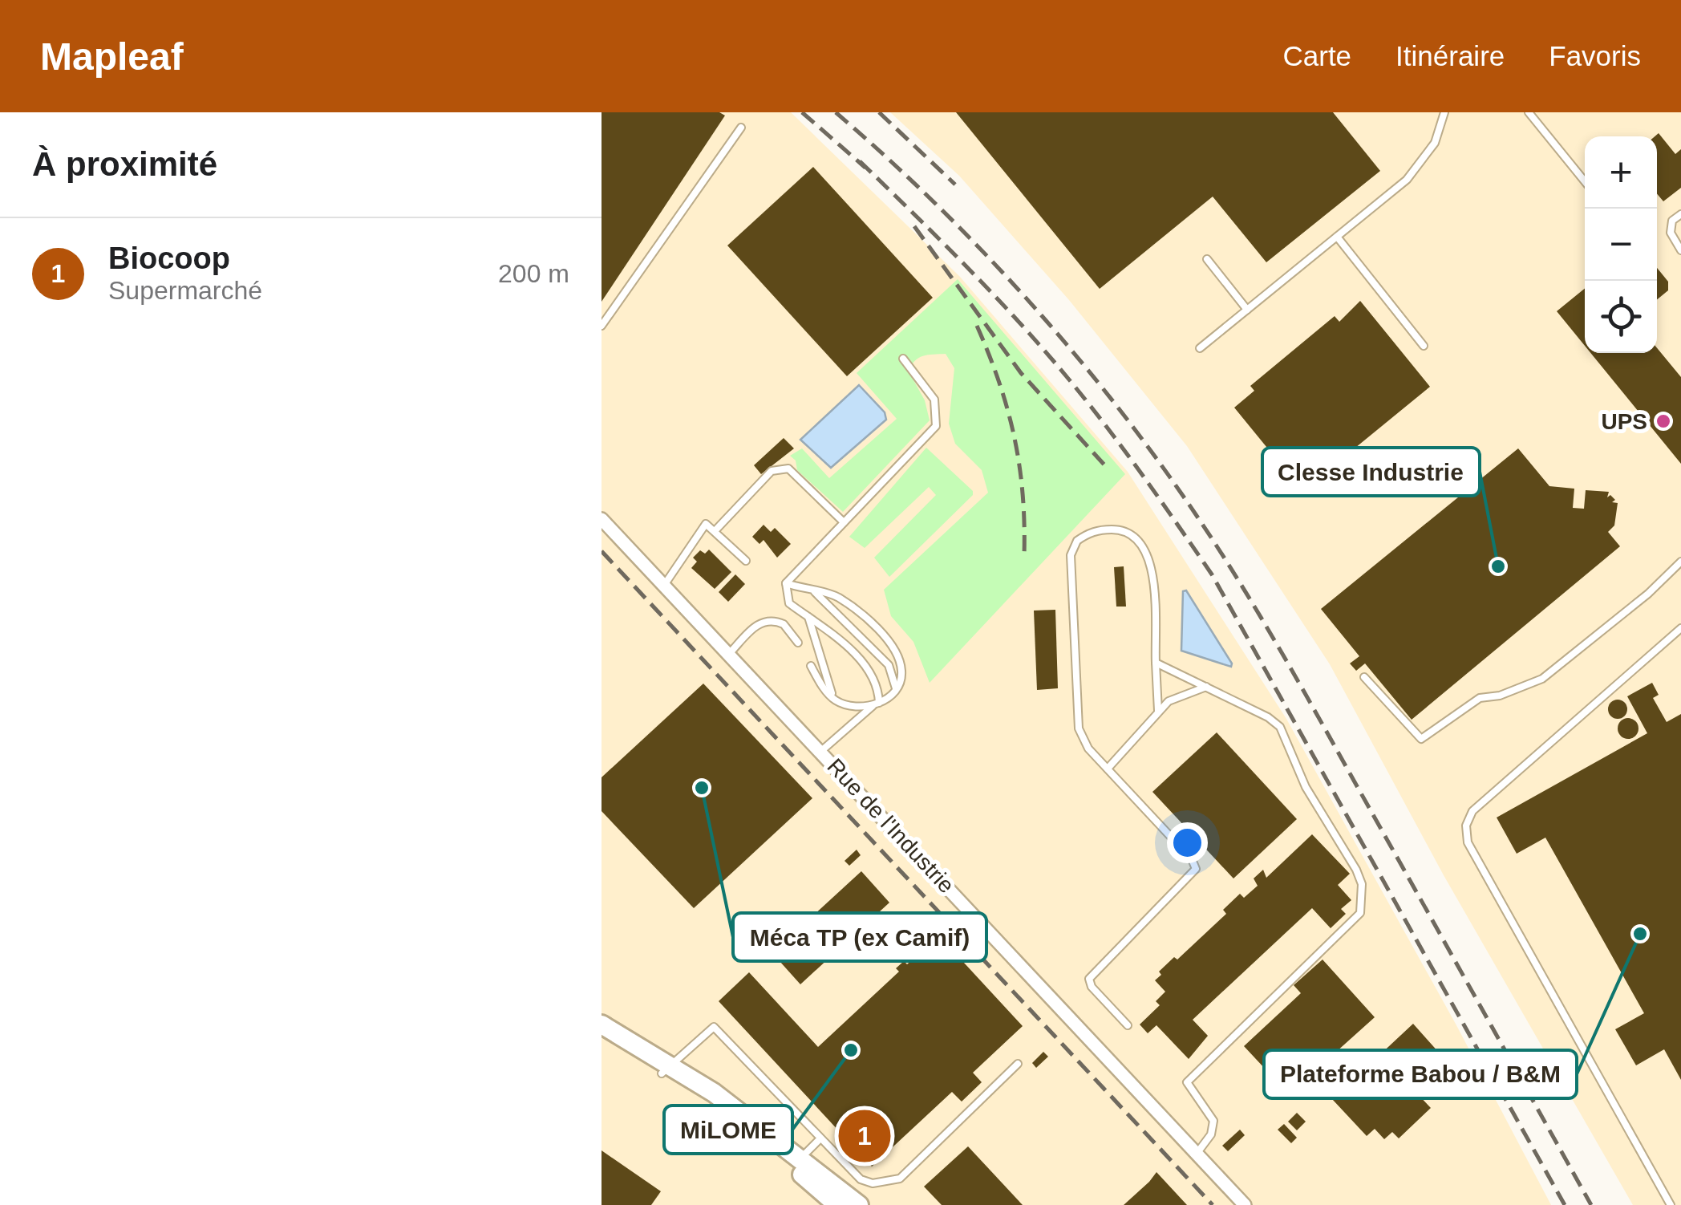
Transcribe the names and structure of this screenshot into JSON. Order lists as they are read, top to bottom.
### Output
{
  "streets": {
    "street": ["Rue de l'Industrie"]
  },
  "places": [
    "UPS",
    "Clesse Industrie",
    "Méca TP (ex Camif)",
    "Plateforme Babou / B&M",
    "MiLOME"
  ],
  "page": {
    "header": "Mapleaf",
    "nav": ["Carte", "Itinéraire", "Favoris"],
    "heading": "À proximité",
    "map_buttons": ["+", "−"],
    "list": [
      {
        "mark": "1",
        "name": "Biocoop",
        "note": "Supermarché",
        "value": "200 m"
      }
    ],
    "pins": "1"
  }
}
